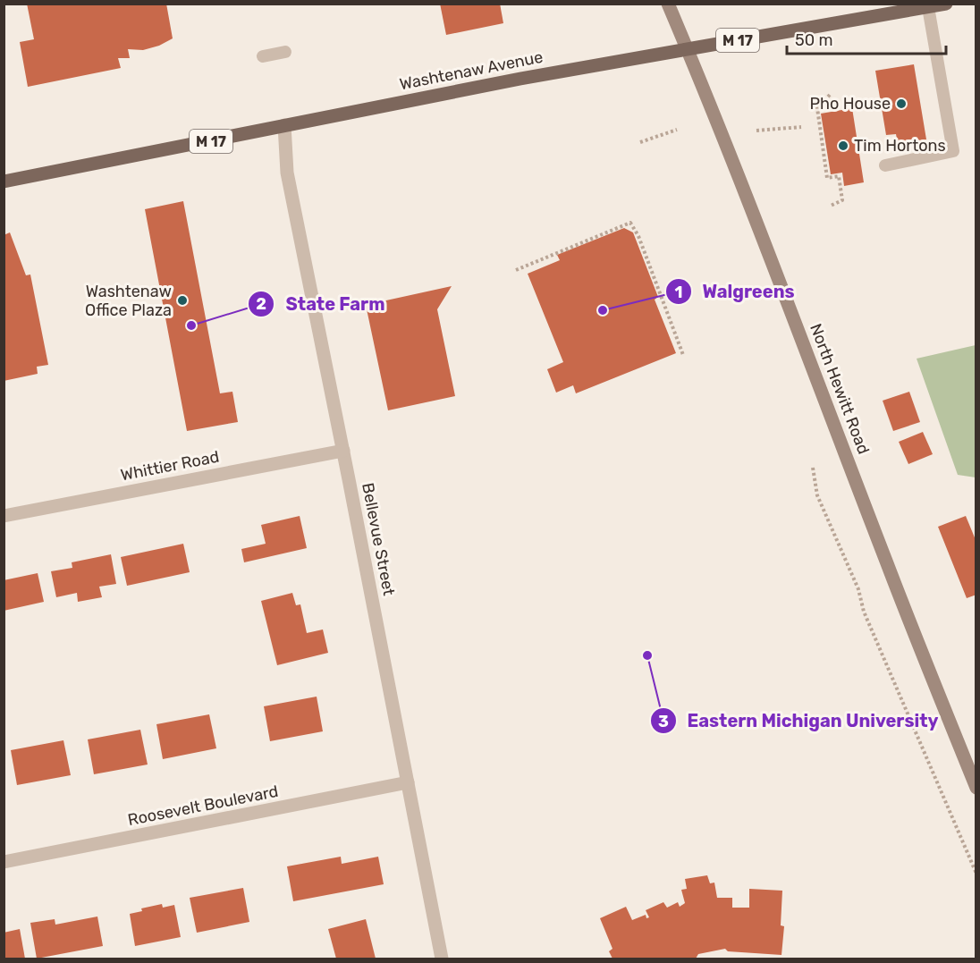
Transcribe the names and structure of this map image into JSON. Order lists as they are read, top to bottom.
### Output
{
  "streets": {
    "main road": ["M 17", "Washtenaw Avenue", "North Hewitt Road"],
    "street": ["Whittier Road", "Bellevue Street", "Roosevelt Boulevard"]
  },
  "crossings": [
    ["Washtenaw Avenue", "North Hewitt Road"],
    ["Washtenaw Avenue", "Bellevue Street"],
    ["Whittier Road", "Bellevue Street"],
    ["Bellevue Street", "Roosevelt Boulevard"]
  ],
  "places": [
    "Pho House",
    "Tim Hortons",
    "Washtenaw Office Plaza",
    "Walgreens",
    "State Farm",
    "Eastern Michigan University"
  ],
  "scale_bar": "50 m"
}
